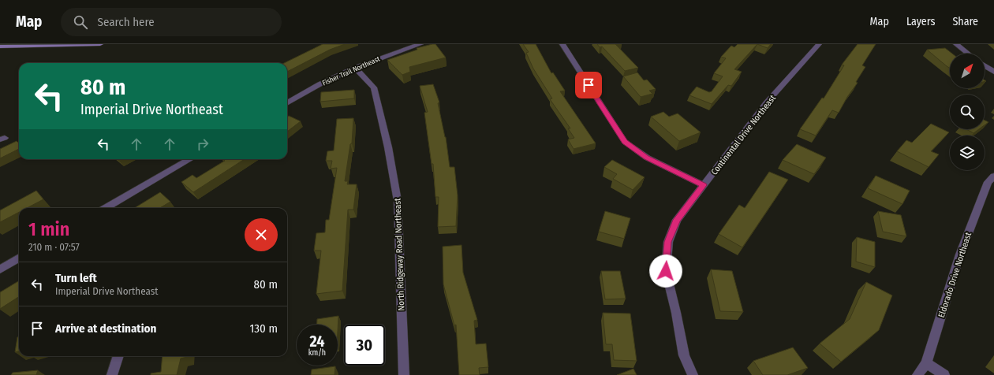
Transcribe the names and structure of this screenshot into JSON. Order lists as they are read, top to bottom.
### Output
{
  "streets": {
    "street": [
      "Fisher Trail Northeast",
      "Continental Drive Northeast",
      "North Ridgeway Road Northeast",
      "Eldorado Drive Northeast"
    ]
  },
  "crossings": [
    ["Fisher Trail Northeast", "North Ridgeway Road Northeast"]
  ],
  "north": "top right",
  "page": {
    "header": "Map",
    "search": "Search here",
    "nav": ["Map", "Layers", "Share"],
    "turn": ["80 m", "Imperial Drive Northeast"],
    "heading": ["1 min", "210 m · 07:57"],
    "list": [
      {
        "name": "Turn left",
        "note": "Imperial Drive Northeast",
        "value": "80 m"
      },
      {
        "name": "Arrive at destination",
        "value": "130 m"
      }
    ],
    "speed": "24 km/h",
    "limit": "30"
  }
}
